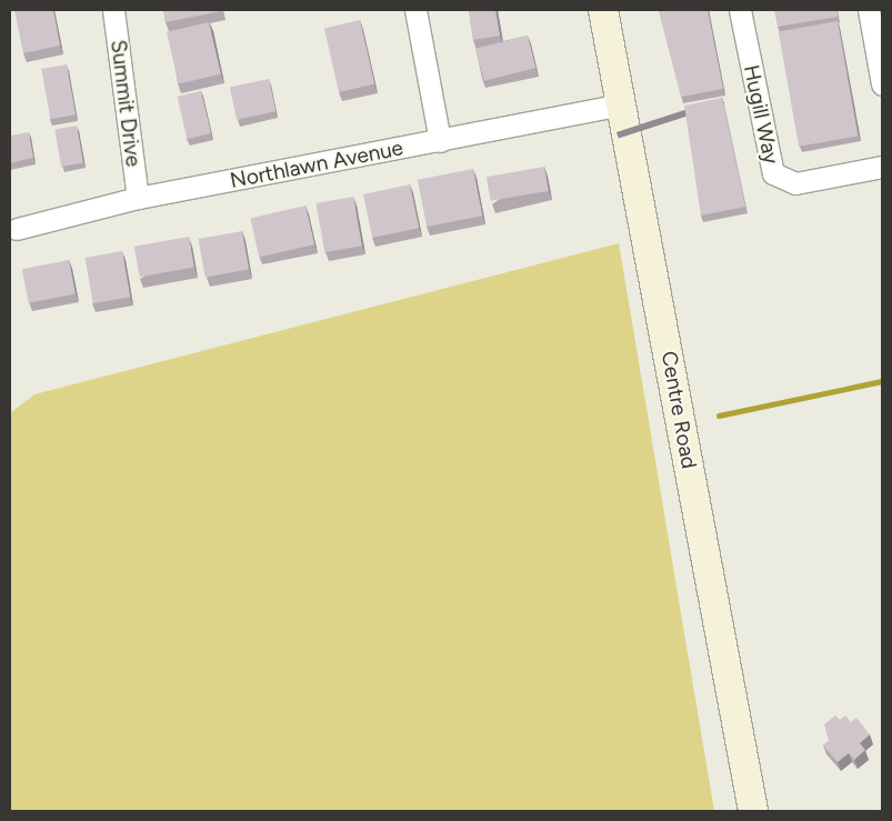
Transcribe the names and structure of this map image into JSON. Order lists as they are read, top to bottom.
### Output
{
  "streets": {
    "main road": ["Centre Road"],
    "street": ["Summit Drive", "Hugill Way", "Northlawn Avenue"]
  },
  "crossings": [
    ["Summit Drive", "Northlawn Avenue"],
    ["Northlawn Avenue", "Centre Road"]
  ]
}
